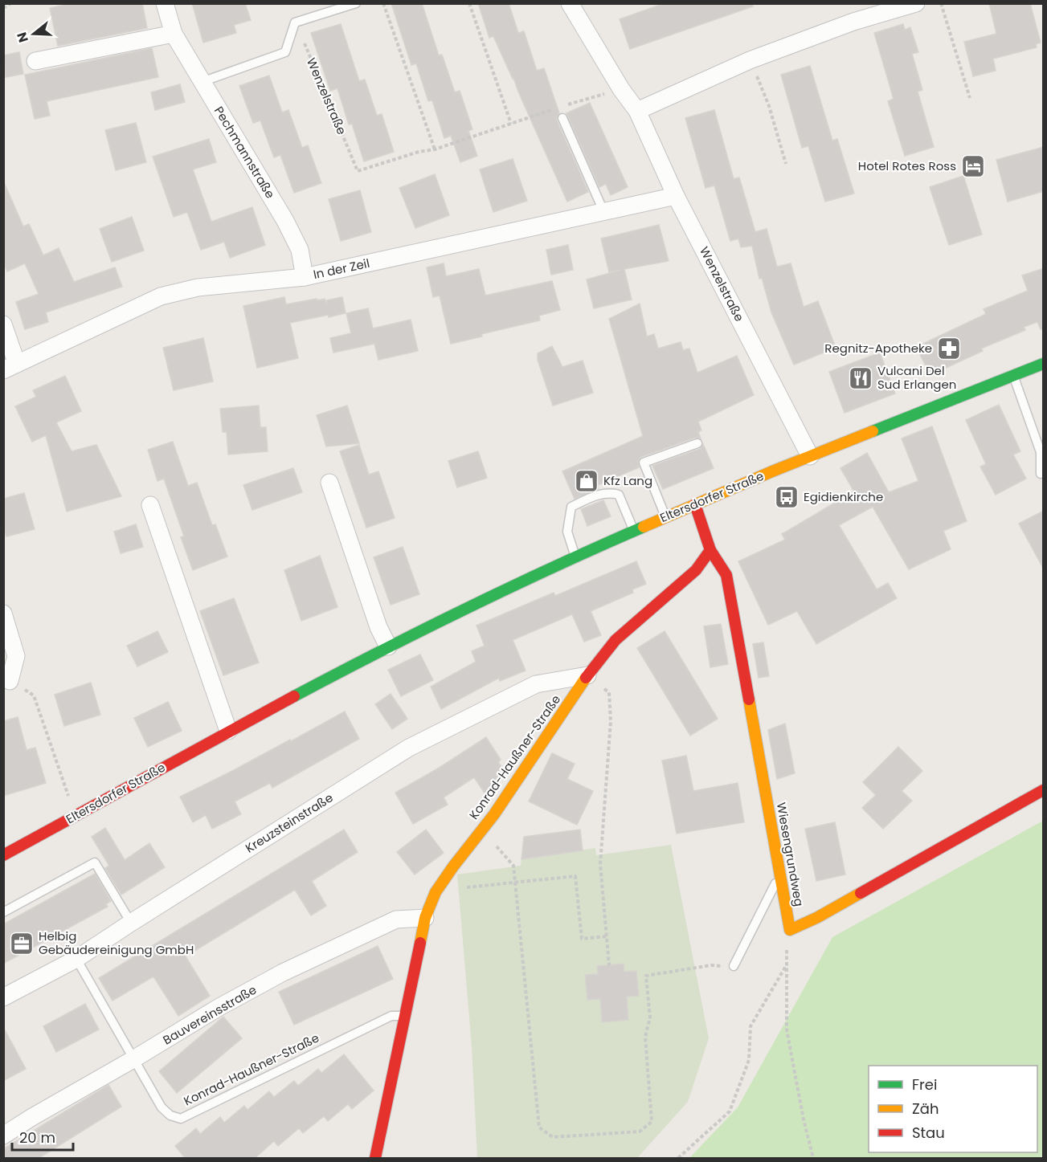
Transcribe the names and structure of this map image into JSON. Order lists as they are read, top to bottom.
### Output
{
  "streets": {
    "street": [
      "Wenzelstraße",
      "Pechmannstraße",
      "In der Zeil",
      "Eltersdorfer Straße",
      "Konrad-Haußner-Straße",
      "Kreuzsteinstraße",
      "Wiesengrundweg",
      "Bauvereinsstraße"
    ]
  },
  "crossings": [
    ["Wenzelstraße", "In der Zeil"],
    ["Wenzelstraße", "Eltersdorfer Straße"],
    ["Pechmannstraße", "In der Zeil"],
    ["Eltersdorfer Straße", "Wiesengrundweg"],
    ["Konrad-Haußner-Straße", "Kreuzsteinstraße"],
    ["Konrad-Haußner-Straße", "Wiesengrundweg"],
    ["Konrad-Haußner-Straße", "Bauvereinsstraße"]
  ],
  "places": {
    "hotel": ["Hotel Rotes Ross"],
    "pharmacy": ["Regnitz-Apotheke"],
    "restaurant": ["Vulcani Del Sud Erlangen"],
    "shop": ["Kfz Lang"],
    "bus stop": ["Egidienkirche"],
    "office": ["Helbig Gebäudereinigung GmbH"]
  },
  "legend": ["Frei", "Zäh", "Stau"],
  "scale_bar": "20 m",
  "north": "left"
}
